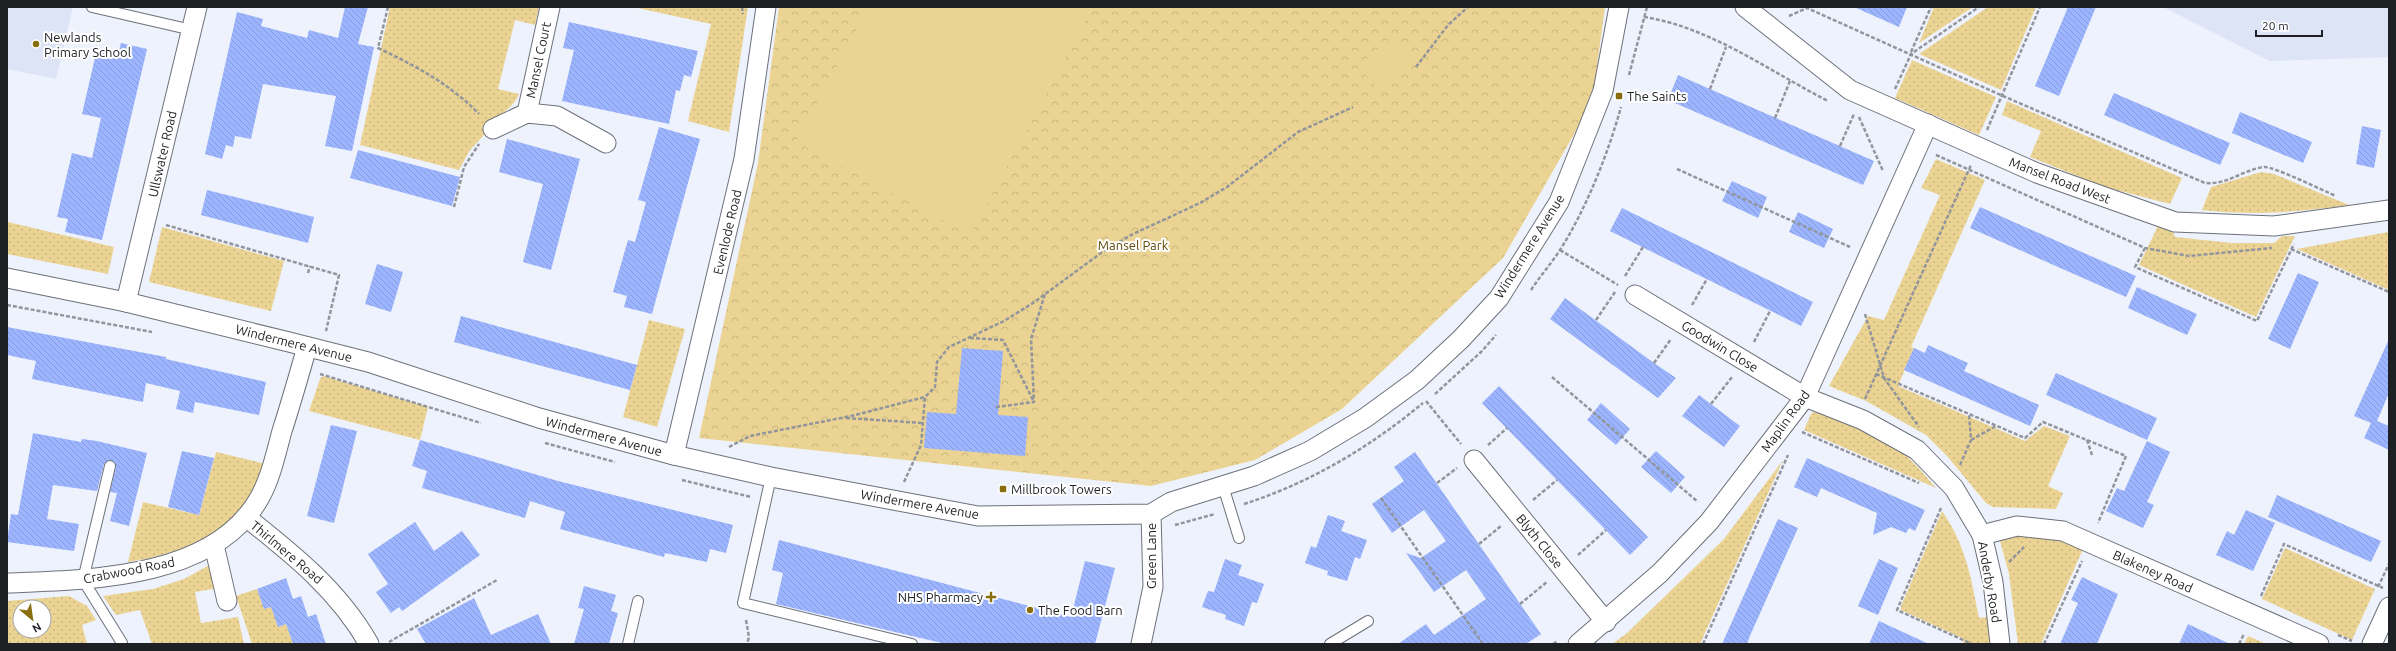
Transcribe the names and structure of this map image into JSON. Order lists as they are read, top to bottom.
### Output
{
  "streets": {
    "street": [
      "Mansel Court",
      "Ullswater Road",
      "Mansel Road West",
      "Evenlode Road",
      "Windermere Avenue",
      "Goodwin Close",
      "Maplin Road",
      "Blyth Close",
      "Thirlmere Road",
      "Green Lane",
      "Crabwood Road",
      "Blakeney Road",
      "Anderby Road"
    ]
  },
  "crossings": [
    ["Ullswater Road", "Windermere Avenue"],
    ["Mansel Road West", "Maplin Road"],
    ["Evenlode Road", "Windermere Avenue"],
    ["Windermere Avenue", "Green Lane"],
    ["Windermere Avenue", "Crabwood Road"],
    ["Goodwin Close", "Maplin Road"],
    ["Goodwin Close", "Anderby Road"],
    ["Maplin Road", "Blyth Close"],
    ["Maplin Road", "Anderby Road"],
    ["Thirlmere Road", "Crabwood Road"],
    ["Blakeney Road", "Anderby Road"]
  ],
  "parks": ["Mansel Park"],
  "places": {
    "other": ["Newlands Primary School", "The Food Barn"],
    "transit": ["The Saints", "Millbrook Towers"],
    "health": ["NHS Pharmacy"]
  },
  "scale_bar": "20 m",
  "north": "bottom right"
}
